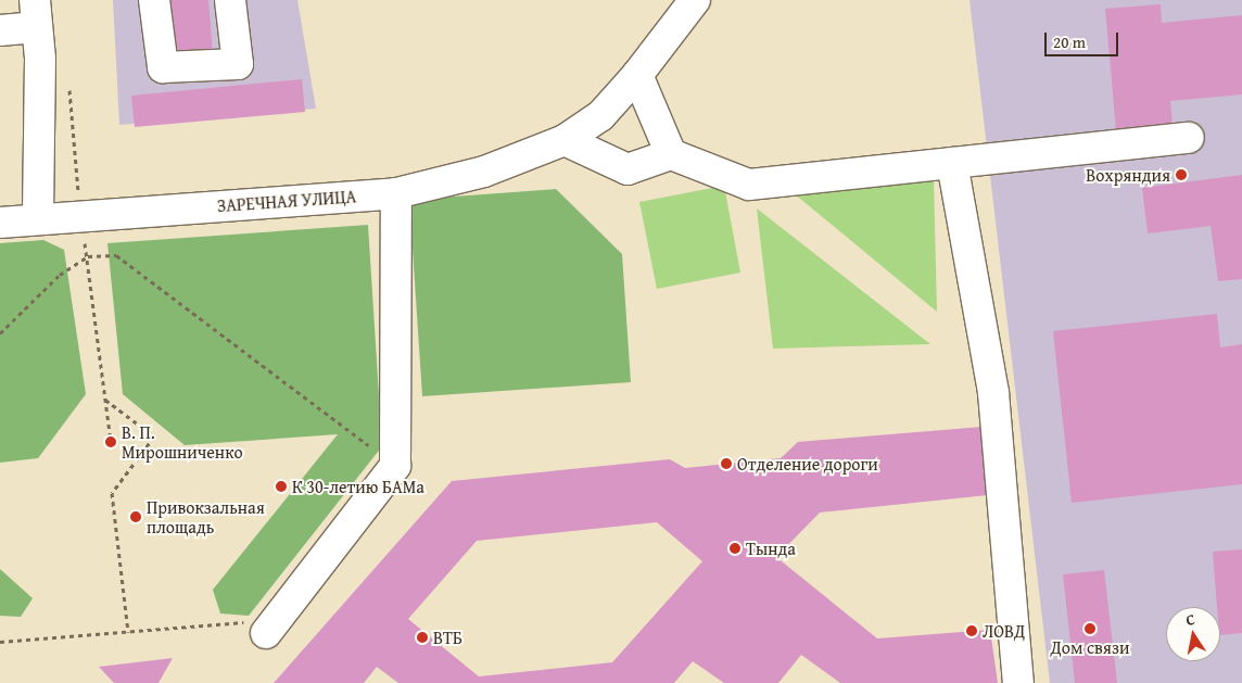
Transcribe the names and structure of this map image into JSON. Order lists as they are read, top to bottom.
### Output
{
  "streets": {
    "street": ["ЗАРЕЧНАЯ УЛИЦА"]
  },
  "places": [
    "Вохряндия",
    "В. П. Мирошниченко",
    "Отделение дороги",
    "К 30-летию БАМа",
    "Привокзальная площадь",
    "Тында",
    "Дом связи",
    "ЛОВД",
    "ВТБ"
  ],
  "scale_bar": "20 m",
  "north": "top"
}
